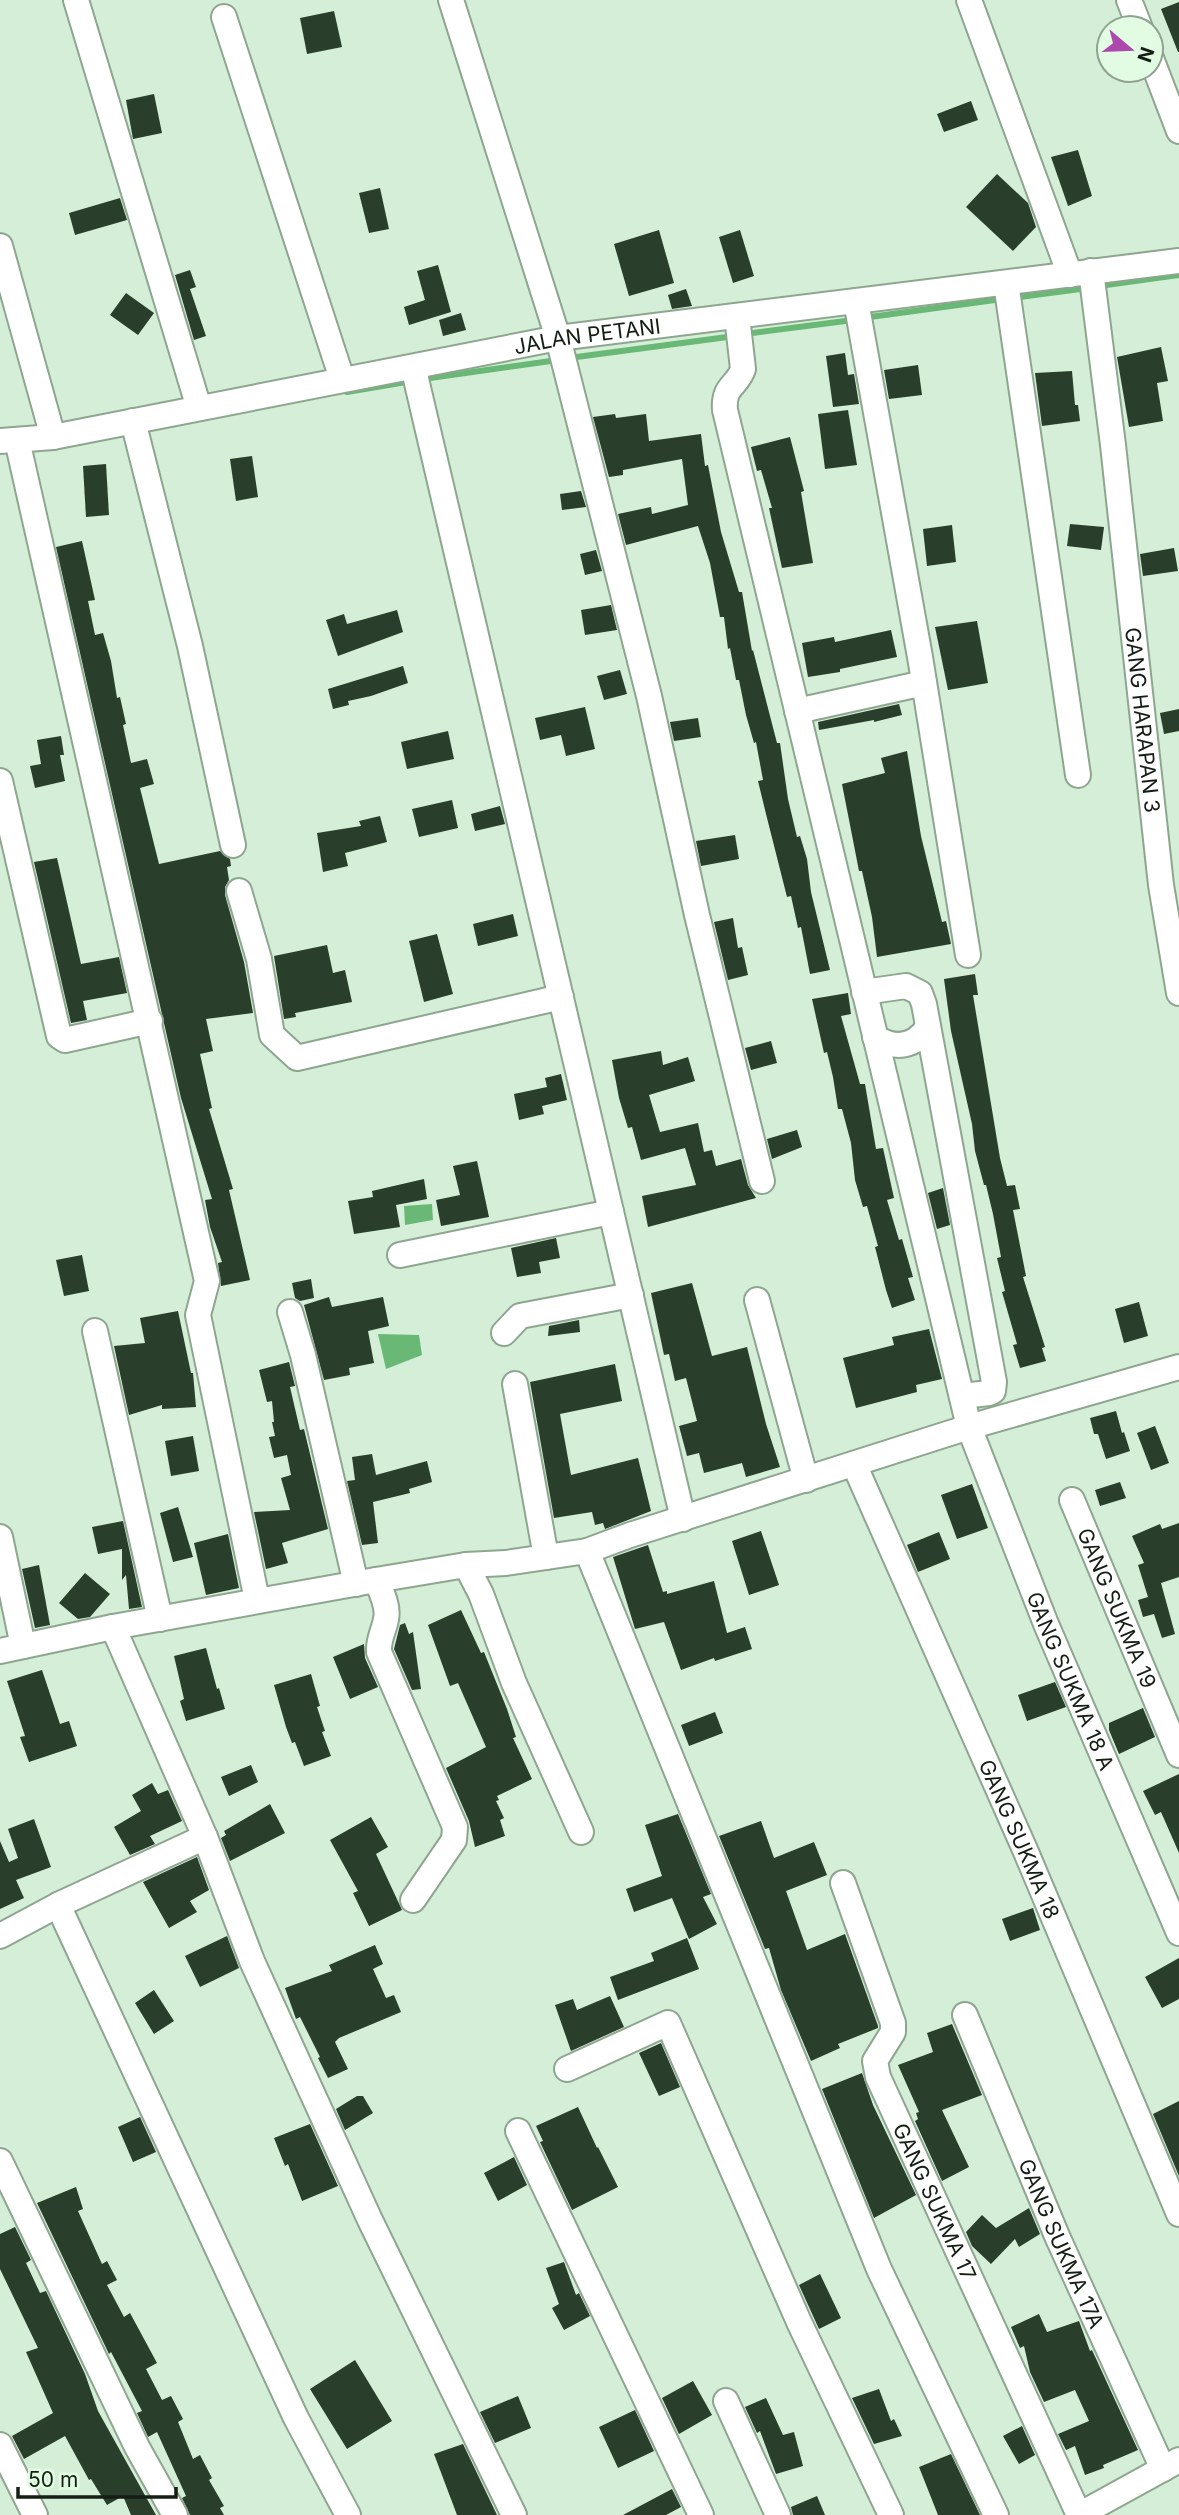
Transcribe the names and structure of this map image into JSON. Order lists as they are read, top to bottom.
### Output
{
  "streets": {
    "street": [
      "JALAN PETANI",
      "GANG HARAPAN 3",
      "GANG SUKMA 19",
      "GANG SUKMA 18 A",
      "GANG SUKMA 18",
      "GANG SUKMA 17",
      "GANG SUKMA 17A"
    ]
  },
  "crossings": [
    ["JALAN PETANI", "GANG HARAPAN 3"]
  ],
  "scale_bar": "50 m",
  "north": "right"
}
